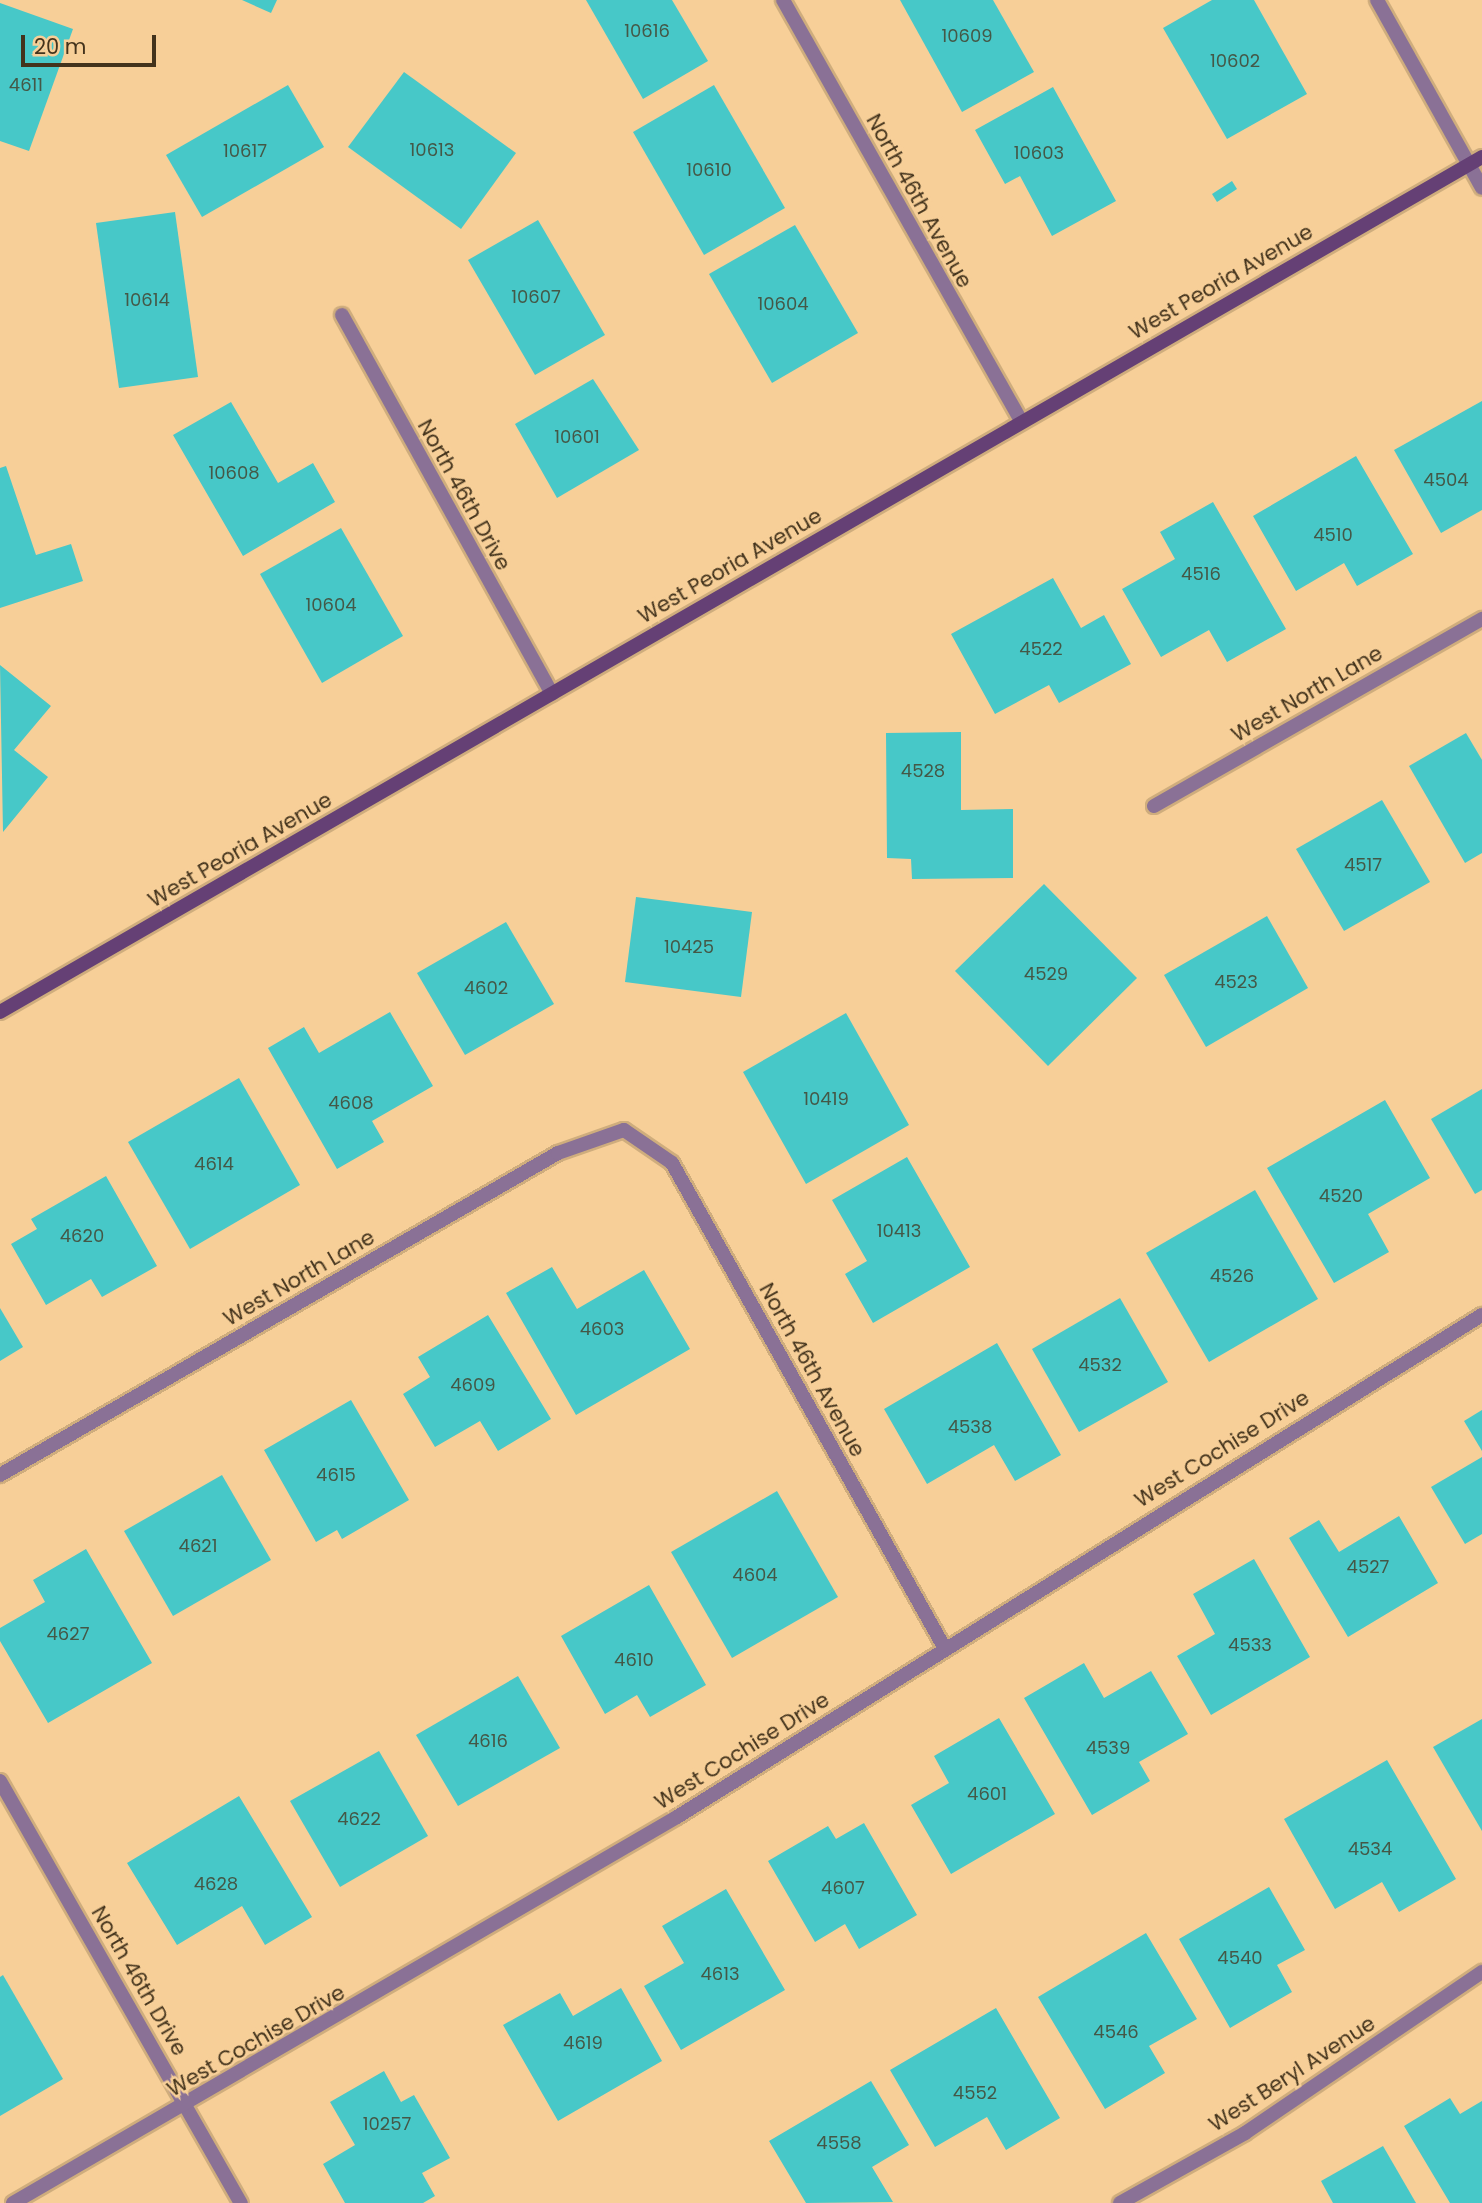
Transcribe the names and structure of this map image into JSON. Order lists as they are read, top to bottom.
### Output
{
  "streets": {
    "main road": ["West Peoria Avenue"],
    "street": [
      "North 46th Avenue",
      "North 46th Drive",
      "West North Lane",
      "West Cochise Drive",
      "West Beryl Avenue"
    ]
  },
  "crossings": [
    ["North 46th Avenue", "West Peoria Avenue"],
    ["North 46th Avenue", "West North Lane"],
    ["North 46th Avenue", "West Cochise Drive"],
    ["West Peoria Avenue", "North 46th Drive"],
    ["North 46th Drive", "West Cochise Drive"]
  ],
  "house_numbers": [
    "10616",
    "10609",
    "10602",
    "4611",
    "10613",
    "10617",
    "10603",
    "10610",
    "10607",
    "10614",
    "10604",
    "10601",
    "10608",
    "4504",
    "4510",
    "4516",
    "10604",
    "4522",
    "4528",
    "4517",
    "10425",
    "4529",
    "4523",
    "4602",
    "10419",
    "4608",
    "4614",
    "4520",
    "10413",
    "4620",
    "4526",
    "4603",
    "4532",
    "4609",
    "4538",
    "4615",
    "4621",
    "4527",
    "4604",
    "4627",
    "4533",
    "4610",
    "4616",
    "4539",
    "4601",
    "4622",
    "4534",
    "4628",
    "4607",
    "4540",
    "4613",
    "4546",
    "4619",
    "4552",
    "10257",
    "4558"
  ],
  "scale_bar": "20 m"
}
